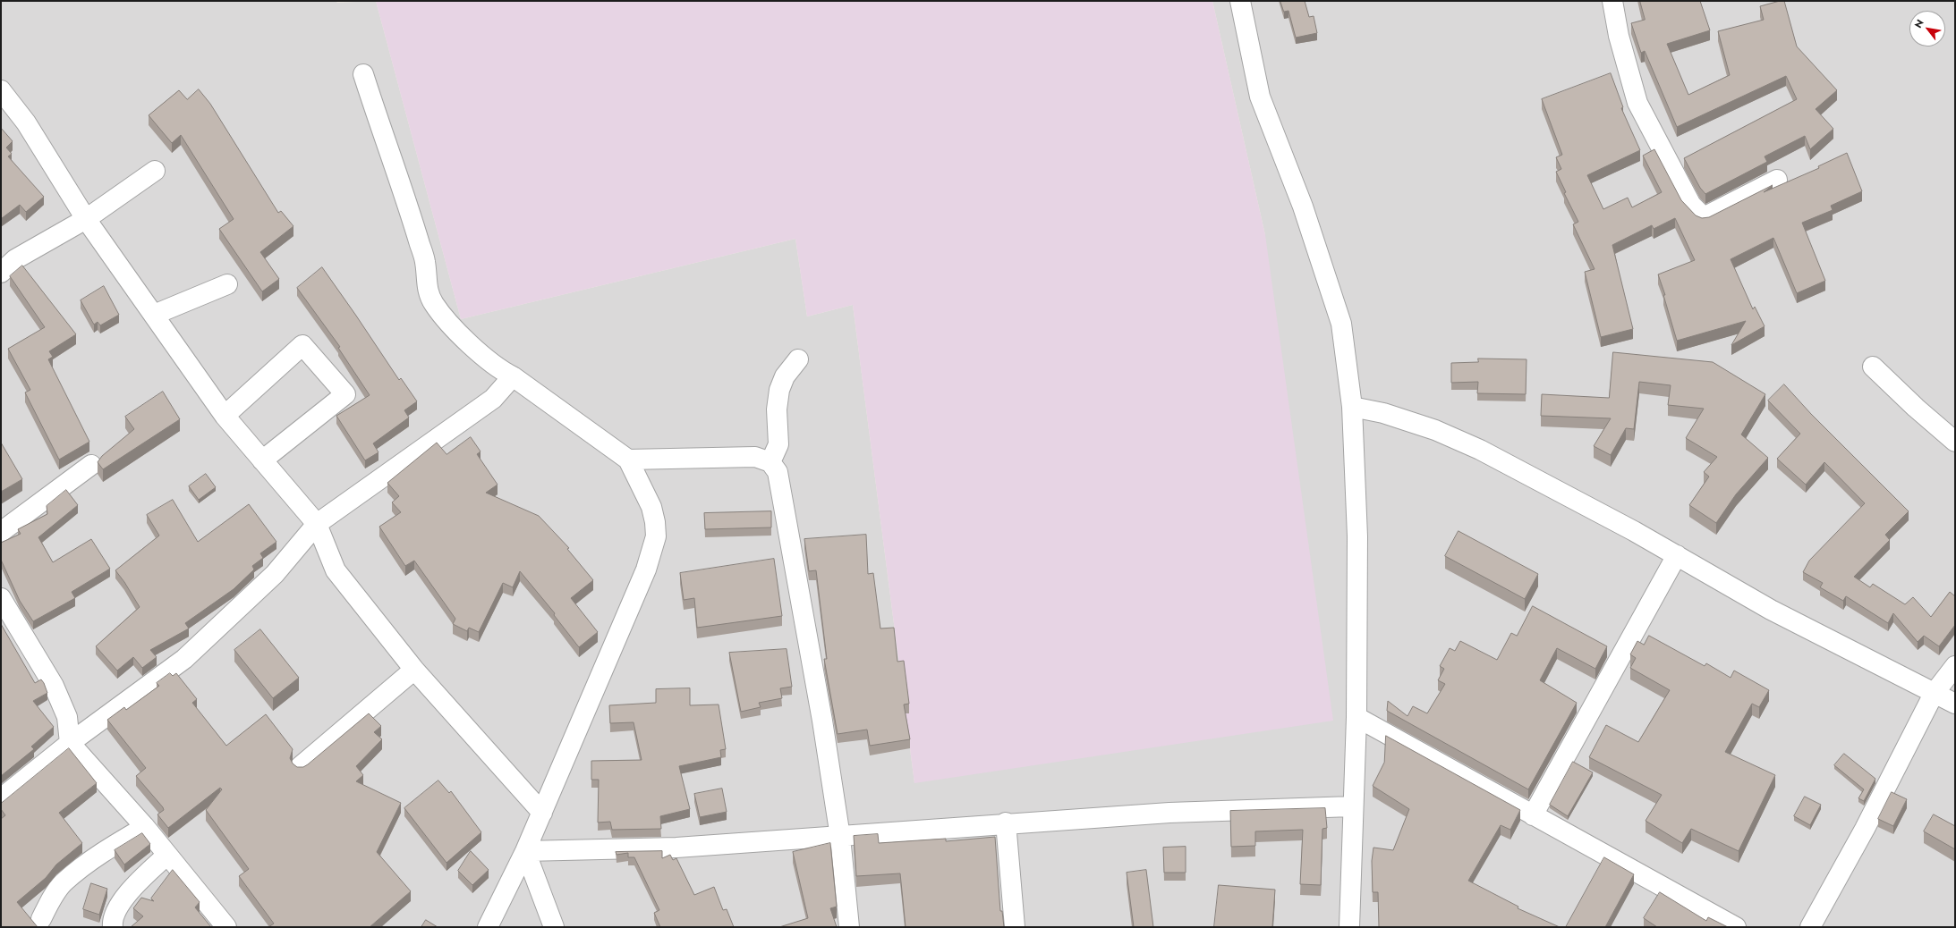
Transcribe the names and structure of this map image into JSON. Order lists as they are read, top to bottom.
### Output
{
  "north": "top left"
}
